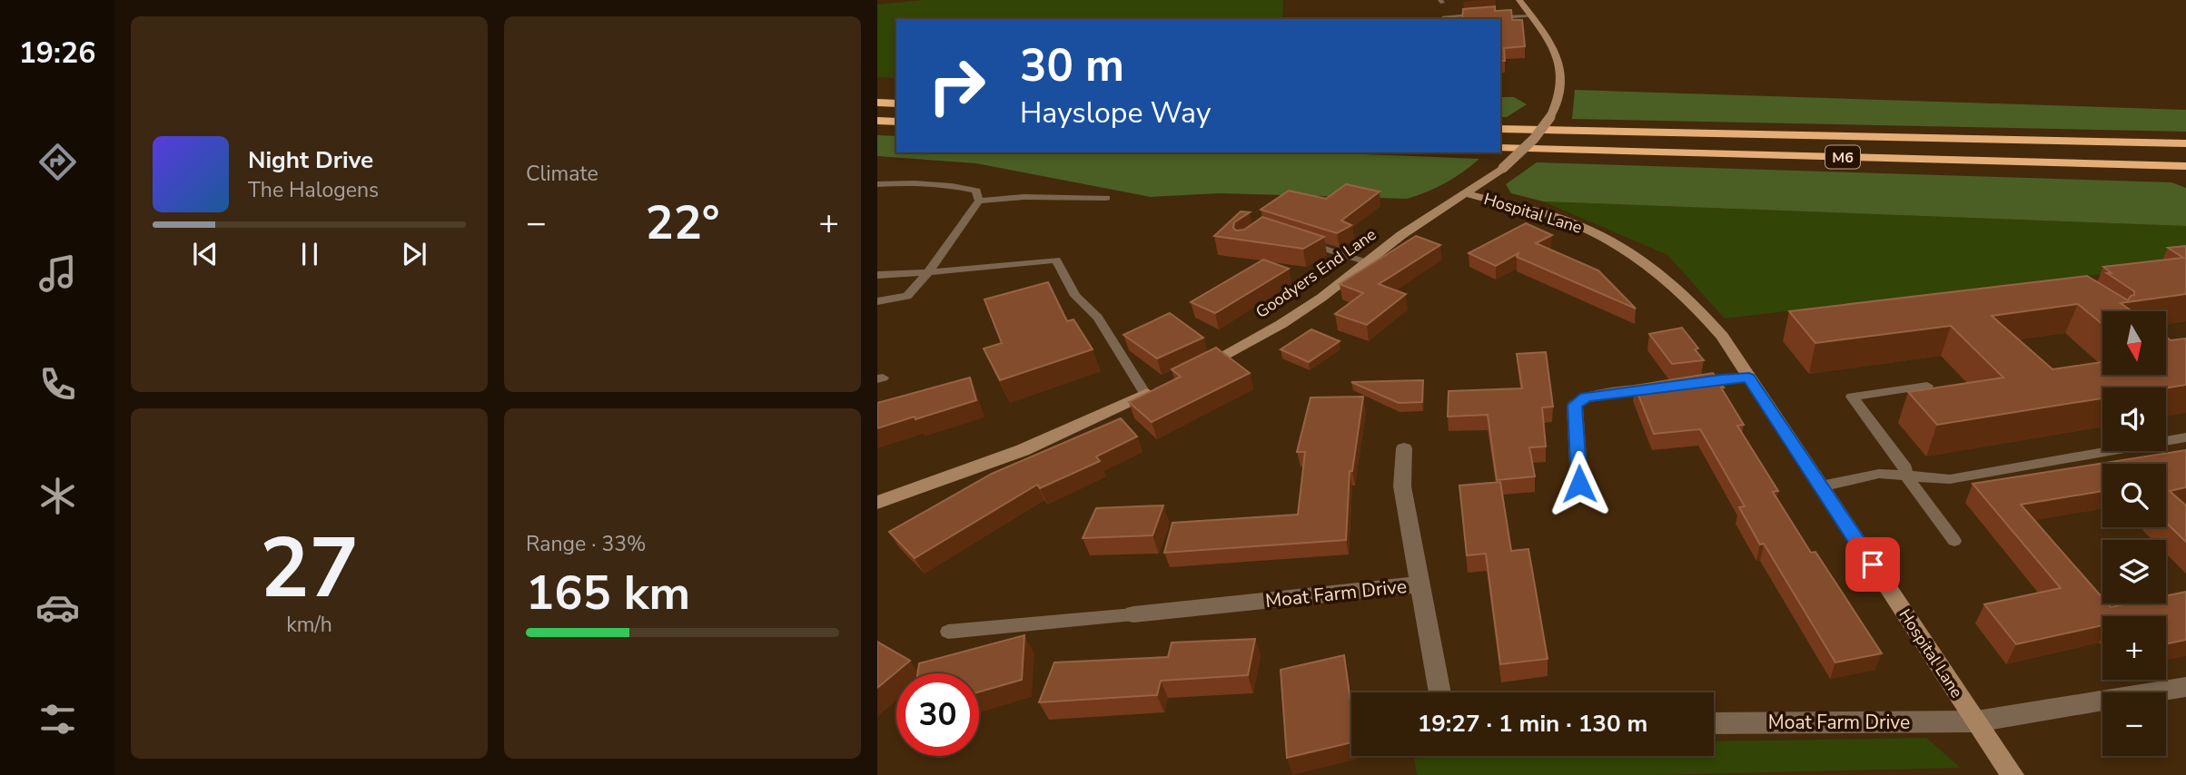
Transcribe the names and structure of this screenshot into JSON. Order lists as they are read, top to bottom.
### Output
{
  "streets": {
    "highway": ["M6"],
    "street": ["Hospital Lane", "Goodyers End Lane", "Moat Farm Drive"]
  },
  "crossings": [
    ["Hospital Lane", "Goodyers End Lane"],
    ["Hospital Lane", "Moat Farm Drive"]
  ],
  "north": "bottom",
  "page": {
    "tabs": "19:26",
    "tile": [
      "Climate",
      ["27", "km/h"],
      ["Range · 33%", "165 km"]
    ],
    "turn": ["30 m", "Hayslope Way"],
    "song": ["Night Drive", "The Halogens"],
    "heat": ["−", "22°", "+"],
    "map_buttons": ["+", "−"],
    "limit": "30",
    "trip": "19:27 · 1 min · 130 m"
  }
}
